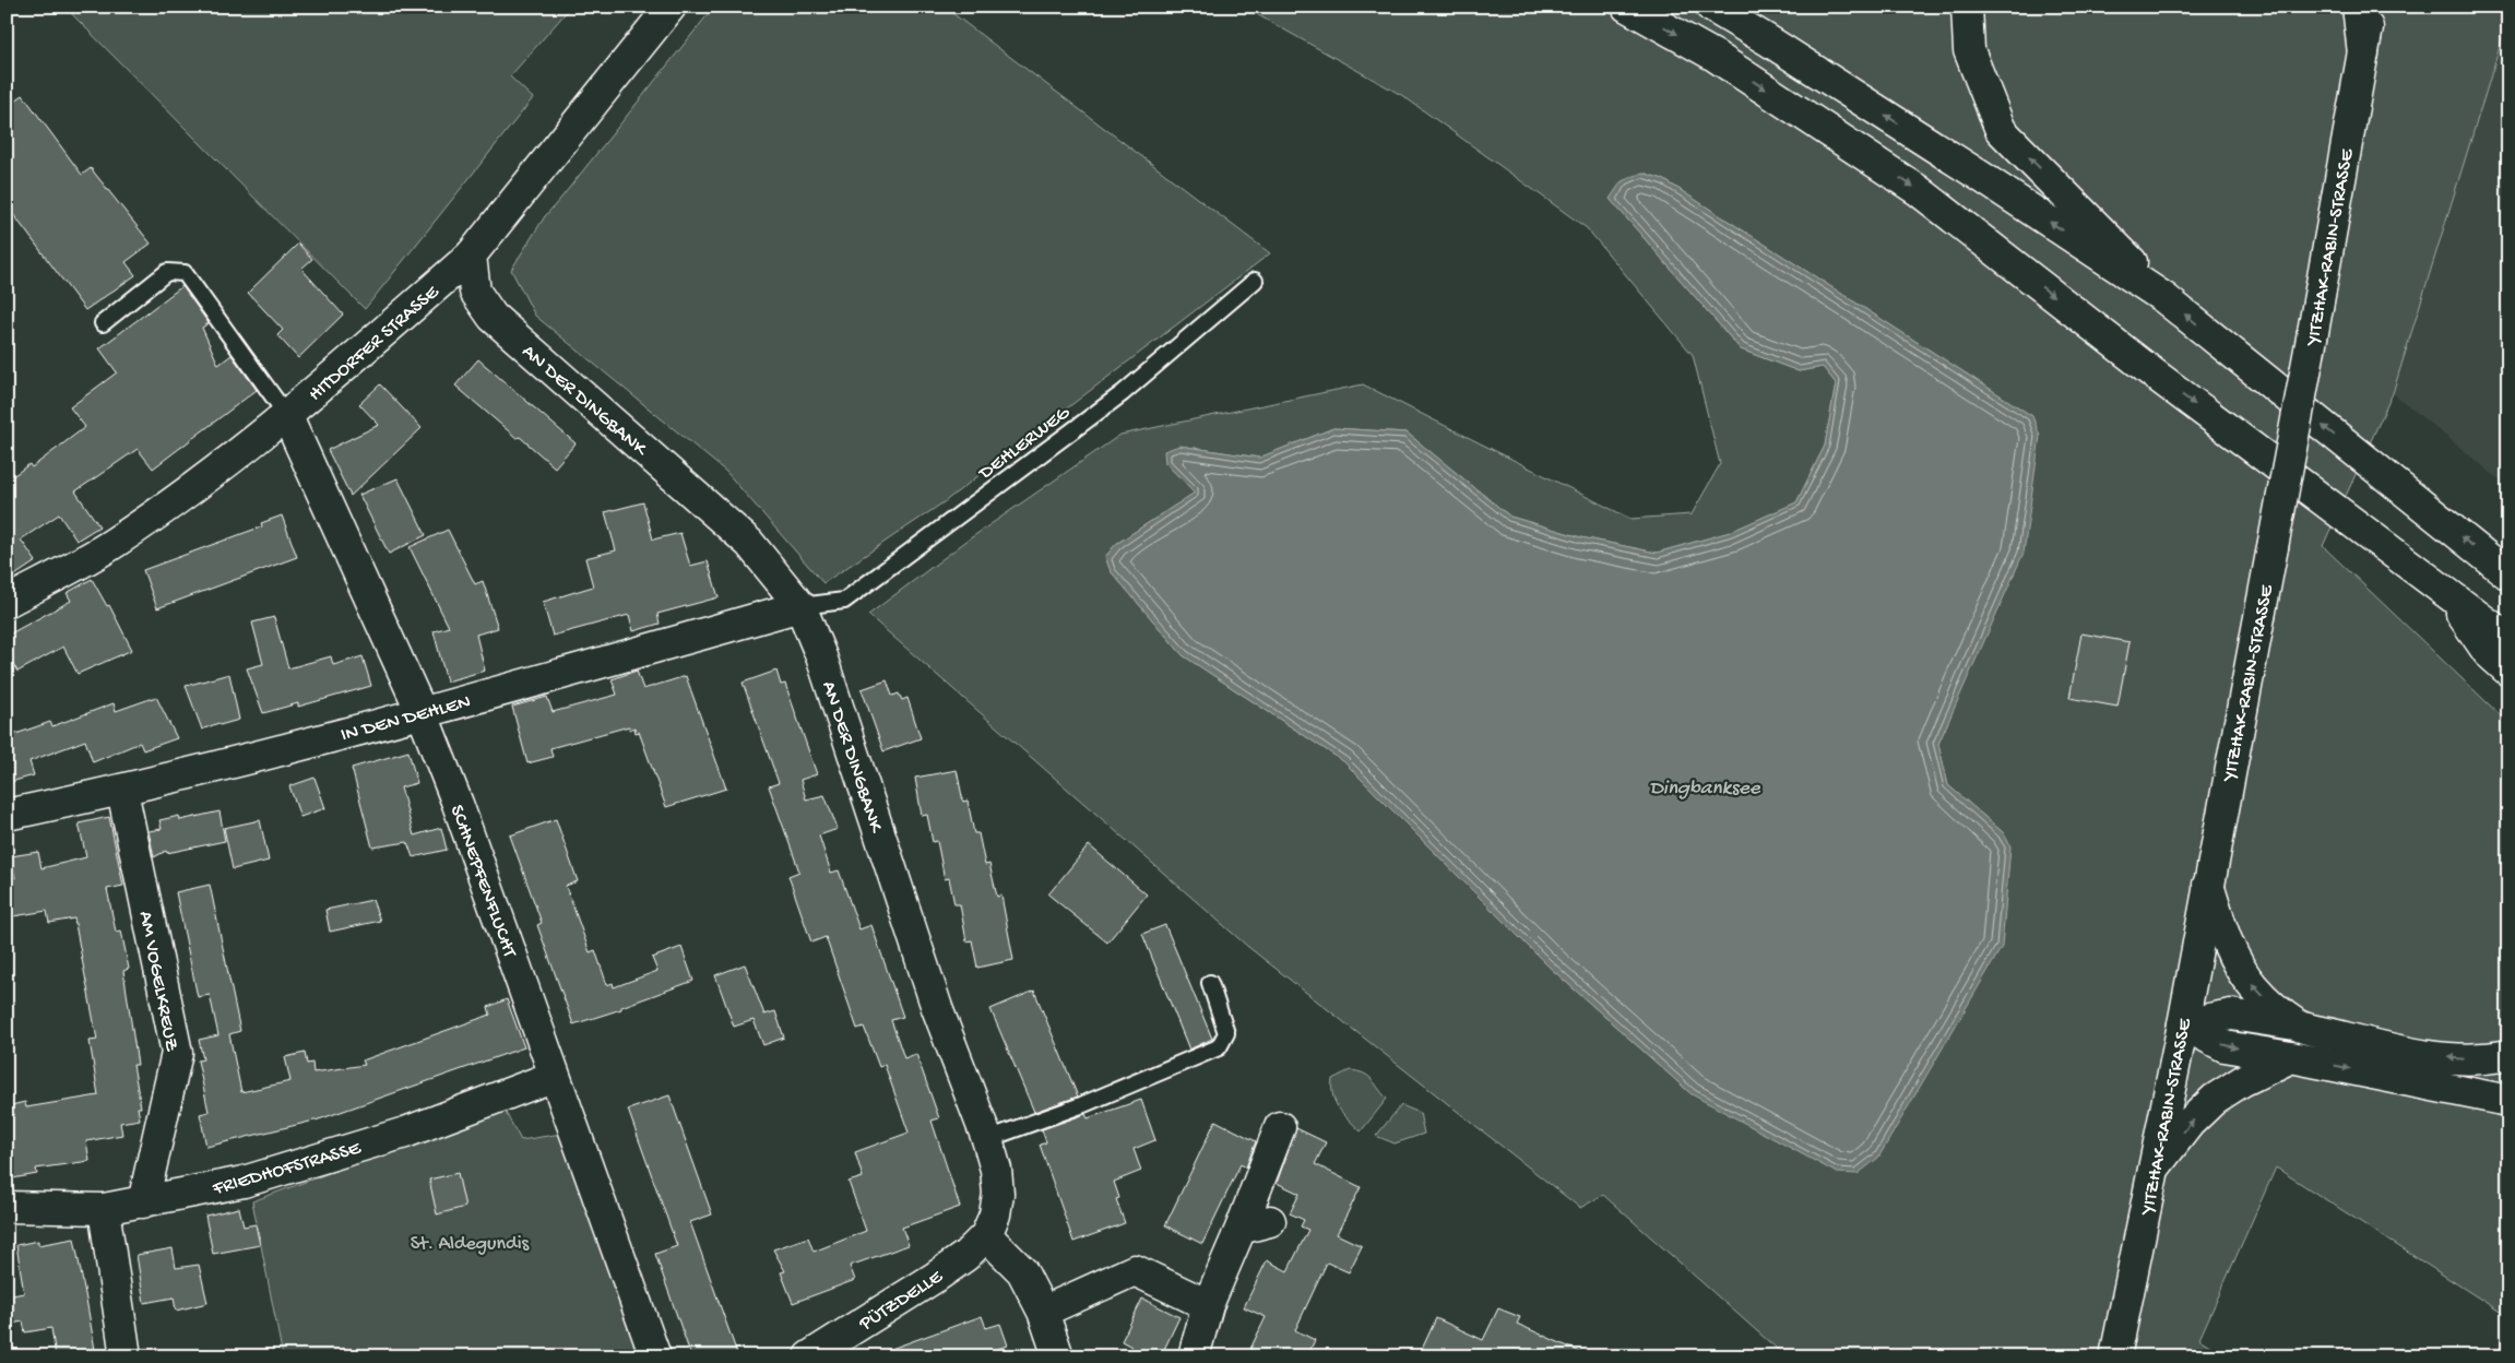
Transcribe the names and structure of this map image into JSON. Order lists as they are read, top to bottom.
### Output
{
  "streets": {
    "main road": [
      "YITZHAK-RABIN-STRASSE",
      "HITDORFER STRASSE",
      "AN DER DINGBANK",
      "IN DEN DEHLEN",
      "SCHNEPFENFLUCHT",
      "AM VOGELKREUZ",
      "FRIEDHOFSTRASSE",
      "PÜTZDELLE"
    ],
    "lane": ["DEHLERWEG"]
  },
  "crossings": [
    ["HITDORFER STRASSE", "AN DER DINGBANK"],
    ["HITDORFER STRASSE", "SCHNEPFENFLUCHT"],
    ["AN DER DINGBANK", "DEHLERWEG"],
    ["AN DER DINGBANK", "IN DEN DEHLEN"],
    ["AN DER DINGBANK", "PÜTZDELLE"],
    ["DEHLERWEG", "IN DEN DEHLEN"],
    ["IN DEN DEHLEN", "SCHNEPFENFLUCHT"],
    ["IN DEN DEHLEN", "AM VOGELKREUZ"],
    ["SCHNEPFENFLUCHT", "FRIEDHOFSTRASSE"],
    ["AM VOGELKREUZ", "FRIEDHOFSTRASSE"]
  ],
  "water": ["Dingbanksee"],
  "parks": ["St. Aldegundis"]
}
